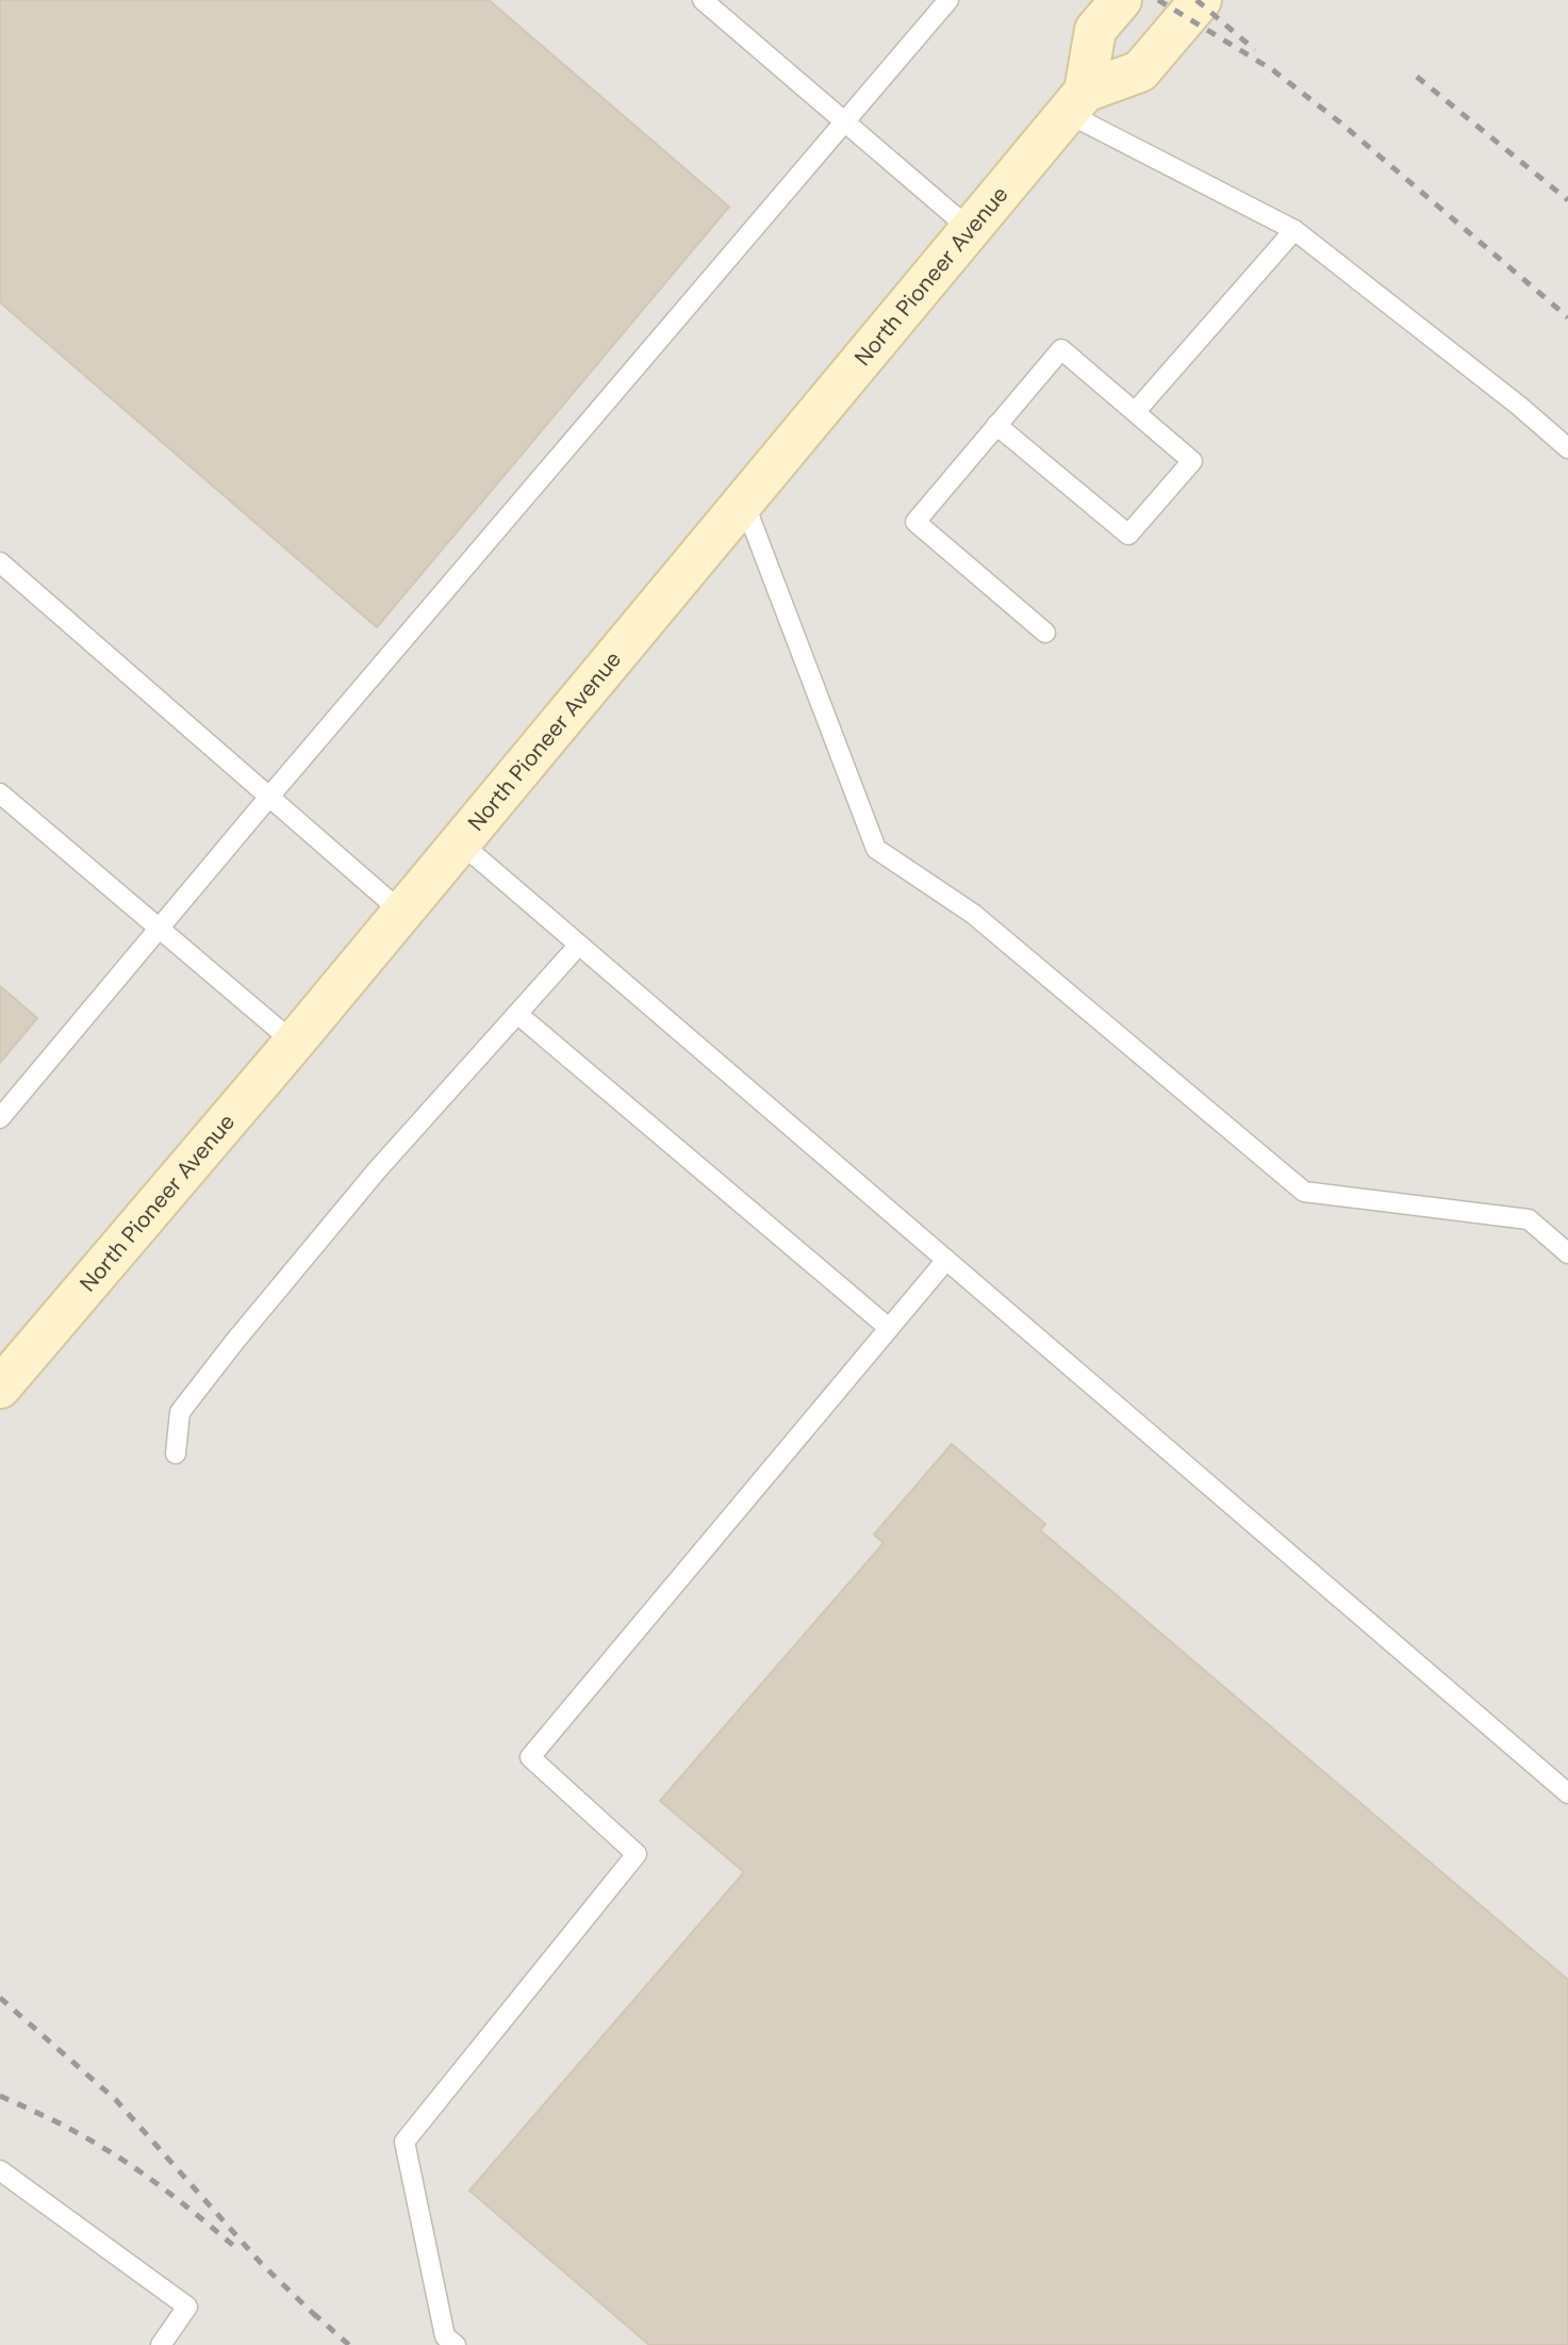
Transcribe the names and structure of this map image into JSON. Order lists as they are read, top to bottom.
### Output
{
  "streets": {
    "street": ["North Pioneer Avenue"]
  }
}
